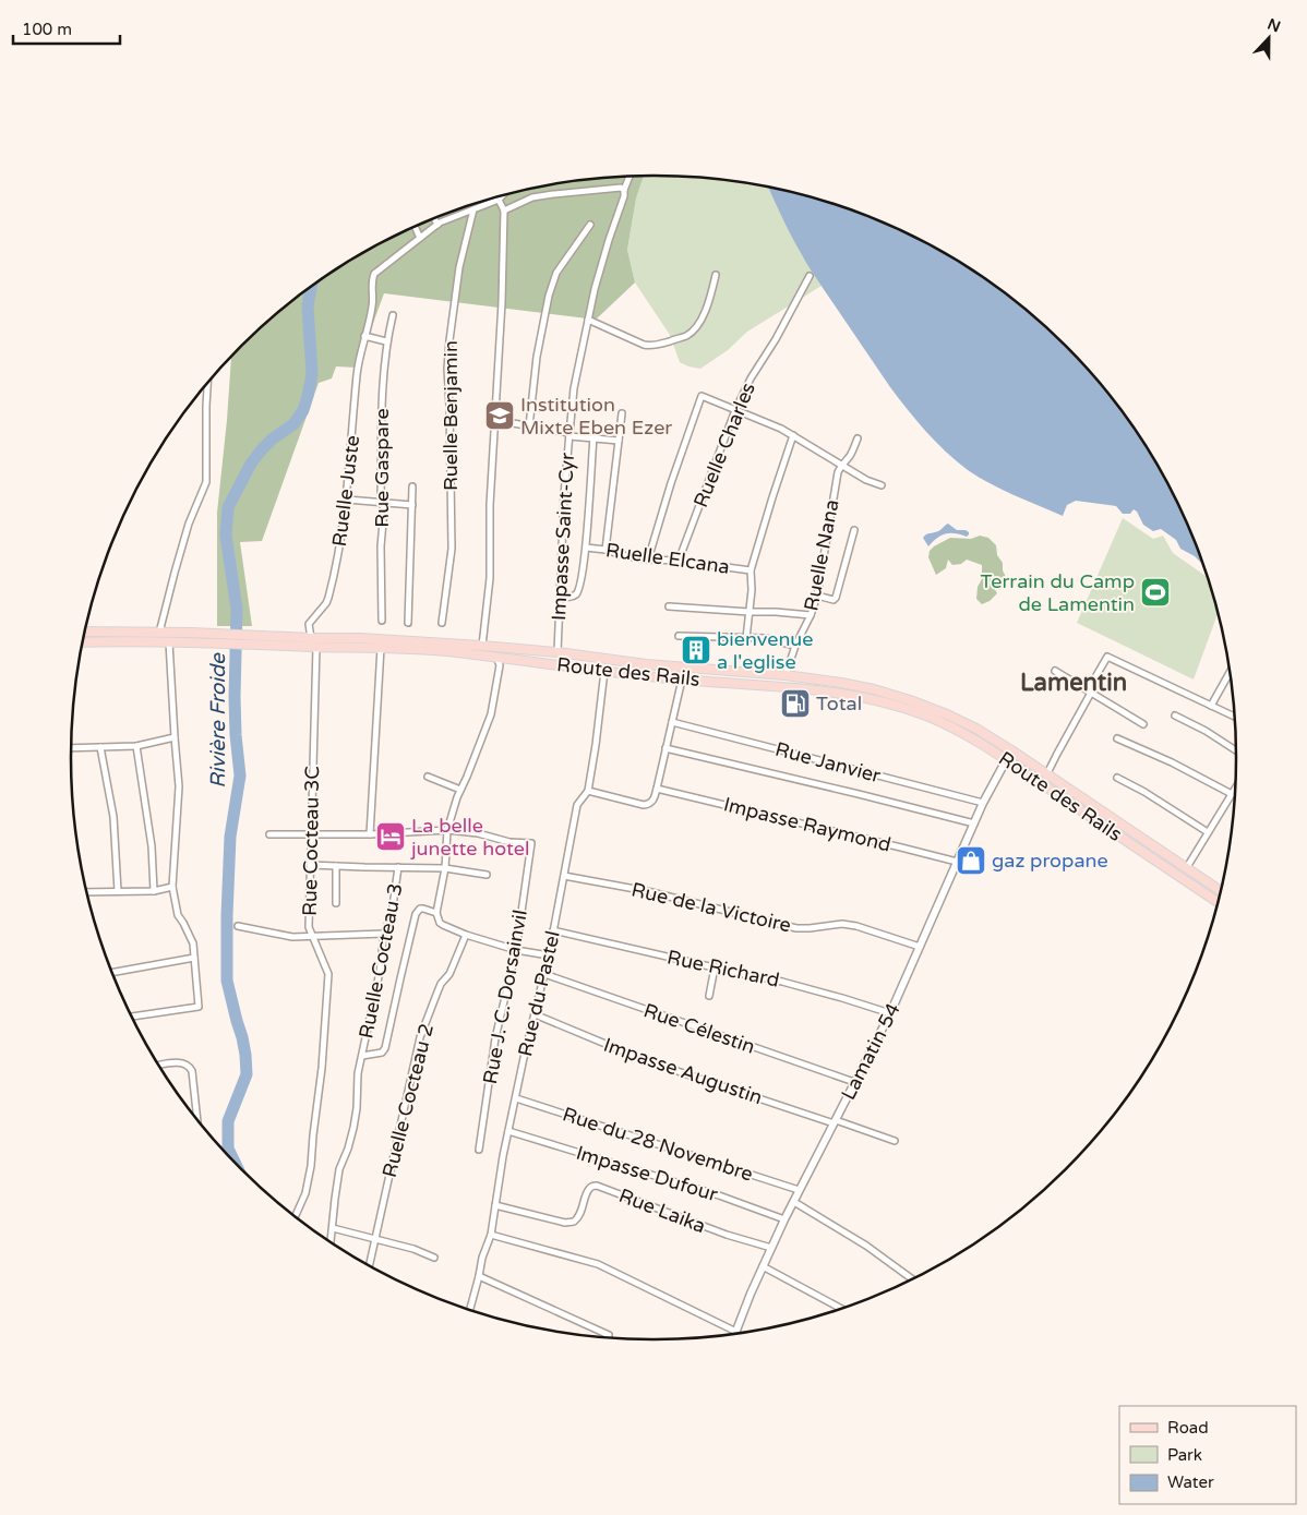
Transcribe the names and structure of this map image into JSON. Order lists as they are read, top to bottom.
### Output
{
  "streets": {
    "main road": ["Route des Rails"],
    "street": [
      "Ruelle Benjamin",
      "Ruelle Charles",
      "Rue Gaspare",
      "Ruelle Juste",
      "Impasse Saint-Cyr",
      "Ruelle Nana",
      "Ruelle Elcana",
      "Rue Janvier",
      "Impasse Raymond",
      "Rue Cocteau 3C",
      "Rue de la Victoire",
      "Ruelle Cocteau 3",
      "Rue Richard",
      "Rue du Pastel",
      "Rue J. C. Dorsainvil",
      "Rue Célestin",
      "Lamatin 54",
      "Impasse Augustin",
      "Ruelle Cocteau 2",
      "Rue du 28 Novembre",
      "Impasse Dufour",
      "Rue Laika"
    ]
  },
  "crossings": [
    ["Ruelle Benjamin", "Ruelle Juste"],
    ["Ruelle Charles", "Ruelle Elcana"],
    ["Ruelle Juste", "Route des Rails"],
    ["Impasse Saint-Cyr", "Route des Rails"],
    ["Ruelle Nana", "Route des Rails"],
    ["Route des Rails", "Rue Cocteau 3C"],
    ["Route des Rails", "Rue du Pastel"],
    ["Route des Rails", "Lamatin 54"],
    ["Rue Janvier", "Lamatin 54"],
    ["Impasse Raymond", "Lamatin 54"],
    ["Rue de la Victoire", "Rue du Pastel"],
    ["Rue de la Victoire", "Lamatin 54"],
    ["Rue Richard", "Rue du Pastel"],
    ["Rue Richard", "Lamatin 54"],
    ["Rue du Pastel", "Rue Célestin"],
    ["Rue du Pastel", "Impasse Augustin"],
    ["Rue du Pastel", "Rue du 28 Novembre"],
    ["Rue du Pastel", "Impasse Dufour"],
    ["Rue du Pastel", "Rue Laika"],
    ["Rue Célestin", "Lamatin 54"],
    ["Lamatin 54", "Impasse Augustin"],
    ["Lamatin 54", "Rue du 28 Novembre"],
    ["Lamatin 54", "Impasse Dufour"],
    ["Lamatin 54", "Rue Laika"]
  ],
  "districts": ["Lamentin"],
  "water": ["Rivière Froide"],
  "places": {
    "school or university": ["Institution Mixte Eben Ezer"],
    "sports": ["Terrain du Camp de Lamentin"],
    "building": ["bienvenue a l'eglise"],
    "fuel station": ["Total"],
    "hotel": ["La belle junette hotel"],
    "shop": ["gaz propane"]
  },
  "legend": ["Road", "Park", "Water"],
  "scale_bar": "100 m",
  "north": "top"
}
